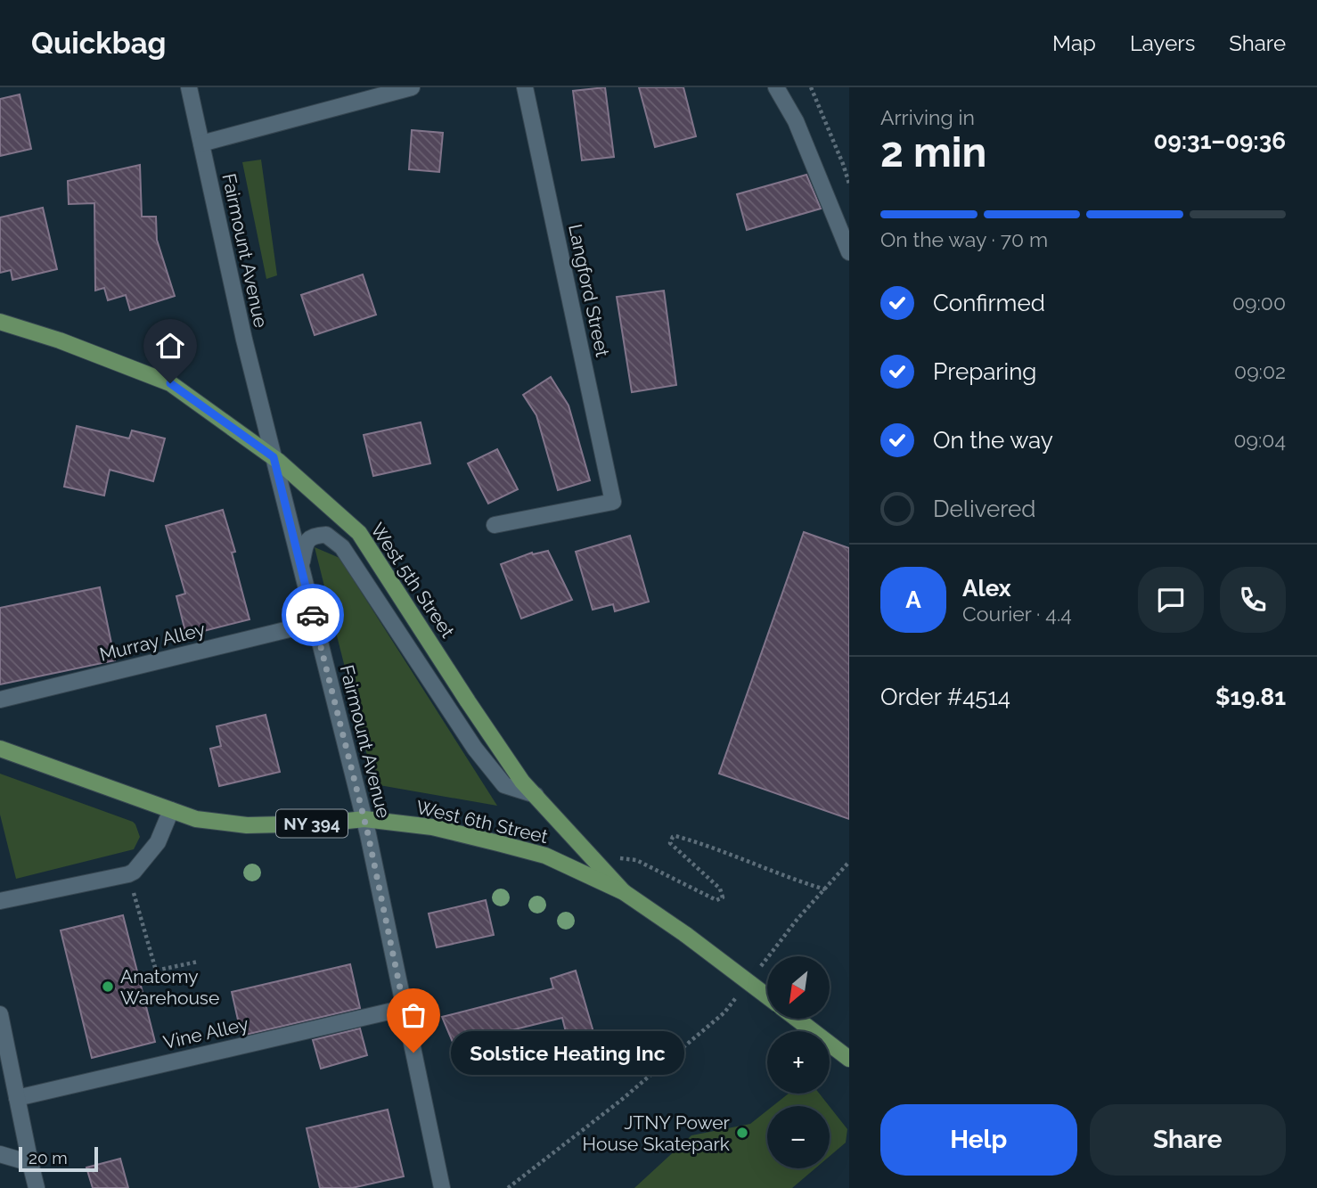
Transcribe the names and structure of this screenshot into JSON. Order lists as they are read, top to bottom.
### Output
{
  "streets": {
    "main road": ["West 5th Street", "West 6th Street", "NY 394"],
    "street": [
      "Fairmount Avenue",
      "Langford Street",
      "Murray Alley",
      "Vine Alley"
    ]
  },
  "crossings": [
    ["Fairmount Avenue", "West 5th Street"],
    ["Fairmount Avenue", "Murray Alley"],
    ["Fairmount Avenue", "West 6th Street"],
    ["Fairmount Avenue", "Vine Alley"],
    ["West 5th Street", "West 6th Street"]
  ],
  "places": ["Anatomy Warehouse", "Solstice Heating Inc", "JTNY Power House Skatepark"],
  "scale_bar": "20 m",
  "north": "bottom left",
  "page": {
    "header": "Quickbag",
    "nav": ["Map", "Layers", "Share"],
    "heading": ["2 min", "Arriving in", "09:31–09:36"],
    "panel": [
      "Alex",
      "Courier · 4.4",
      "Order #4514",
      "$19.81"
    ],
    "bar": "On the way · 70 m",
    "list": [
      ["Confirmed", "09:00"],
      ["Preparing", "09:02"],
      ["On the way", "09:04"],
      "Delivered"
    ],
    "round": "A",
    "map_buttons": ["+", "−"],
    "bubble": "Solstice Heating Inc",
    "buttons": ["Help", "Share"],
    "scale": "20 m"
  }
}
